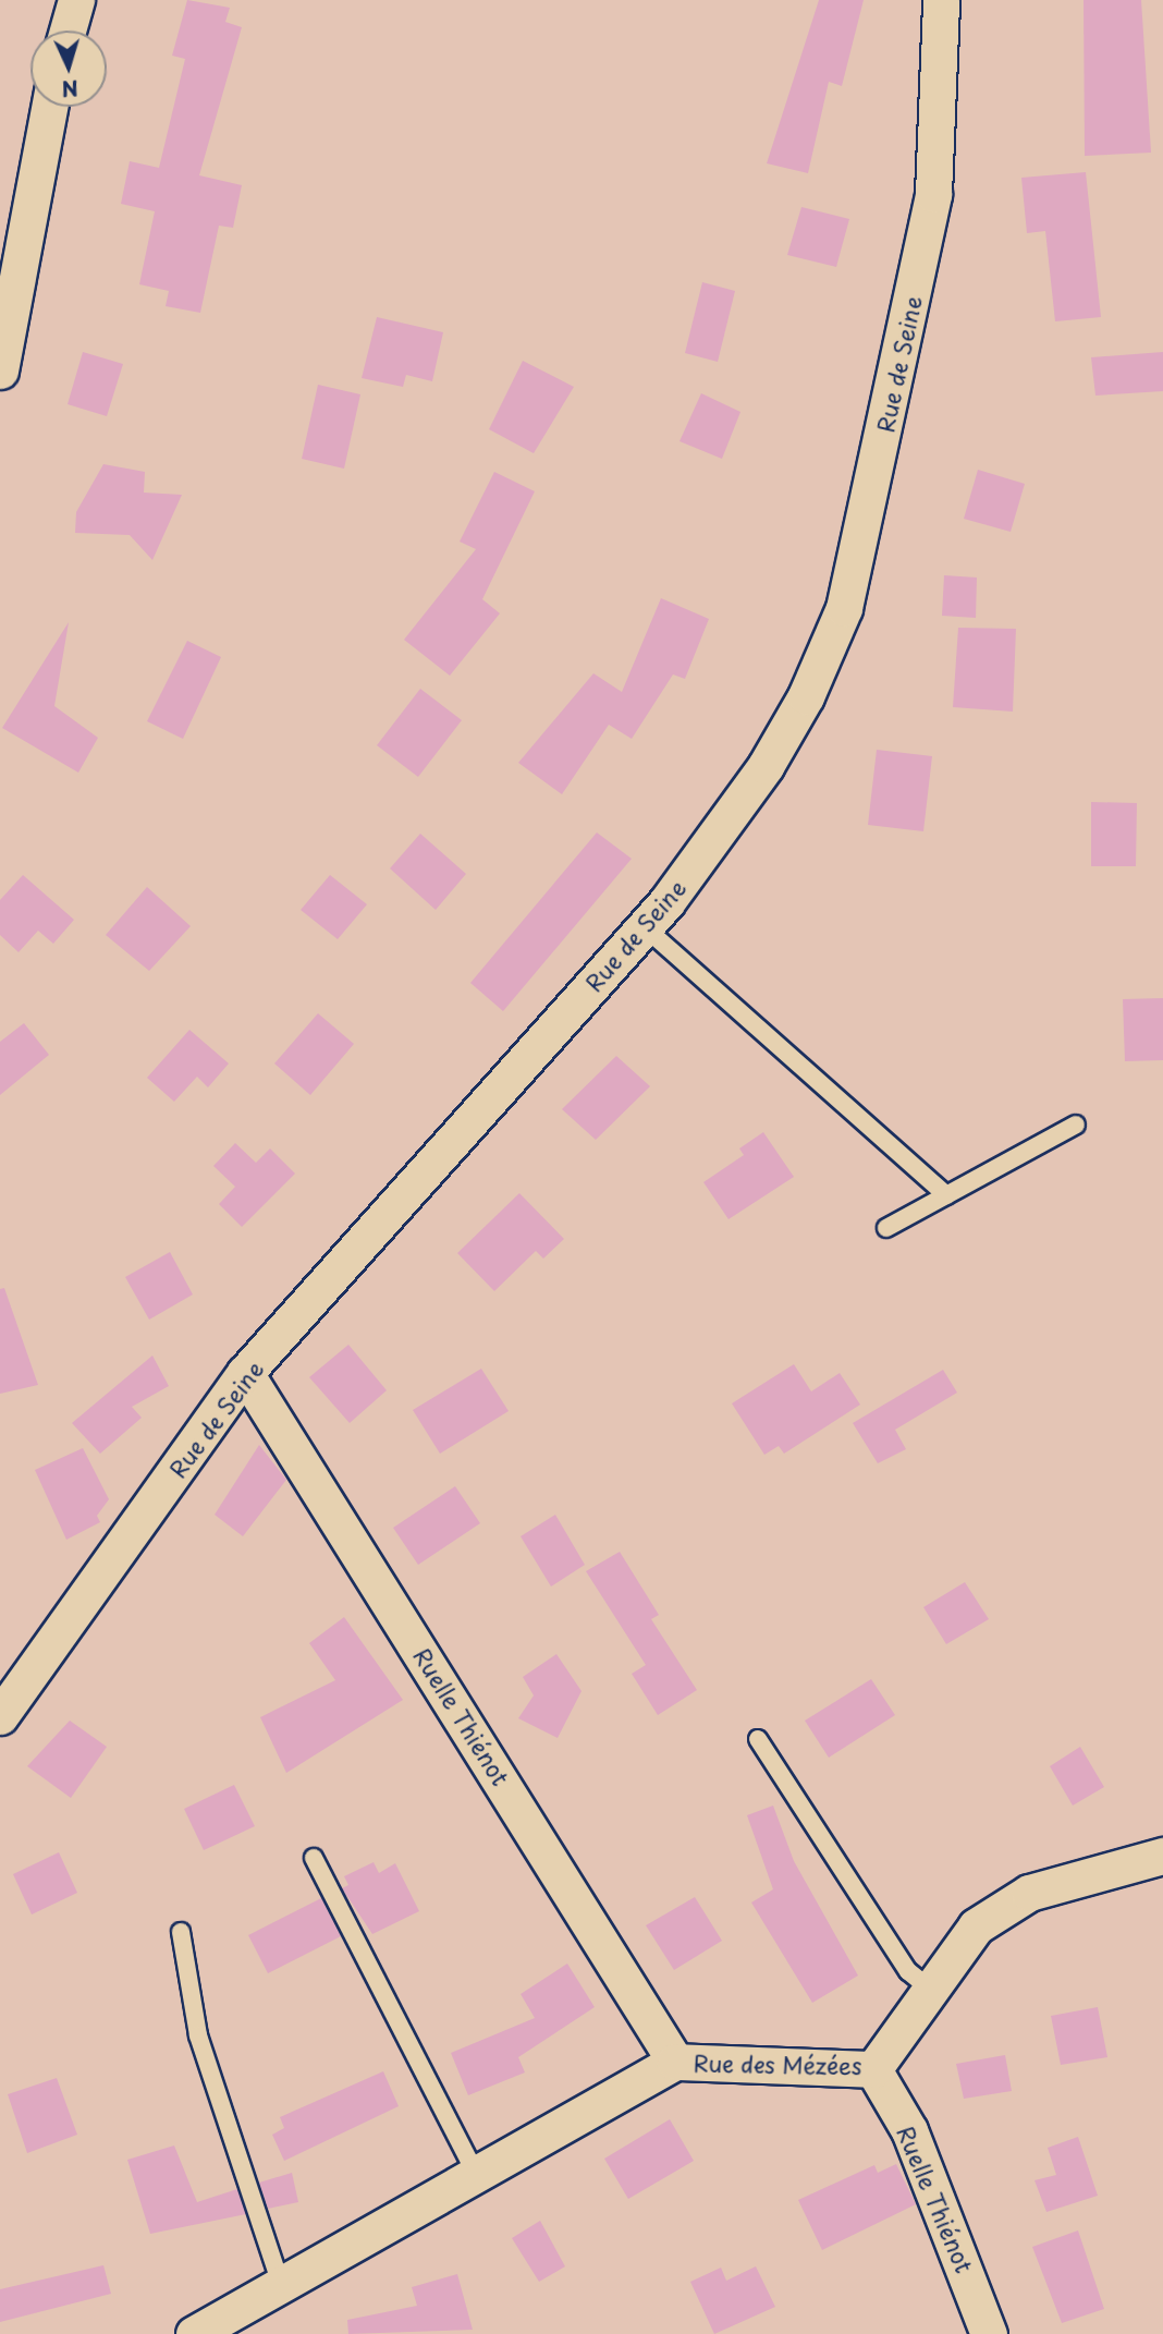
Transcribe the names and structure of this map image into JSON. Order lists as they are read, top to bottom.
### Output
{
  "streets": {
    "street": ["Rue de Seine", "Ruelle Thiénot", "Rue des Mézées"]
  },
  "crossings": [
    ["Rue de Seine", "Ruelle Thiénot"],
    ["Ruelle Thiénot", "Rue des Mézées"]
  ],
  "north": "bottom"
}
